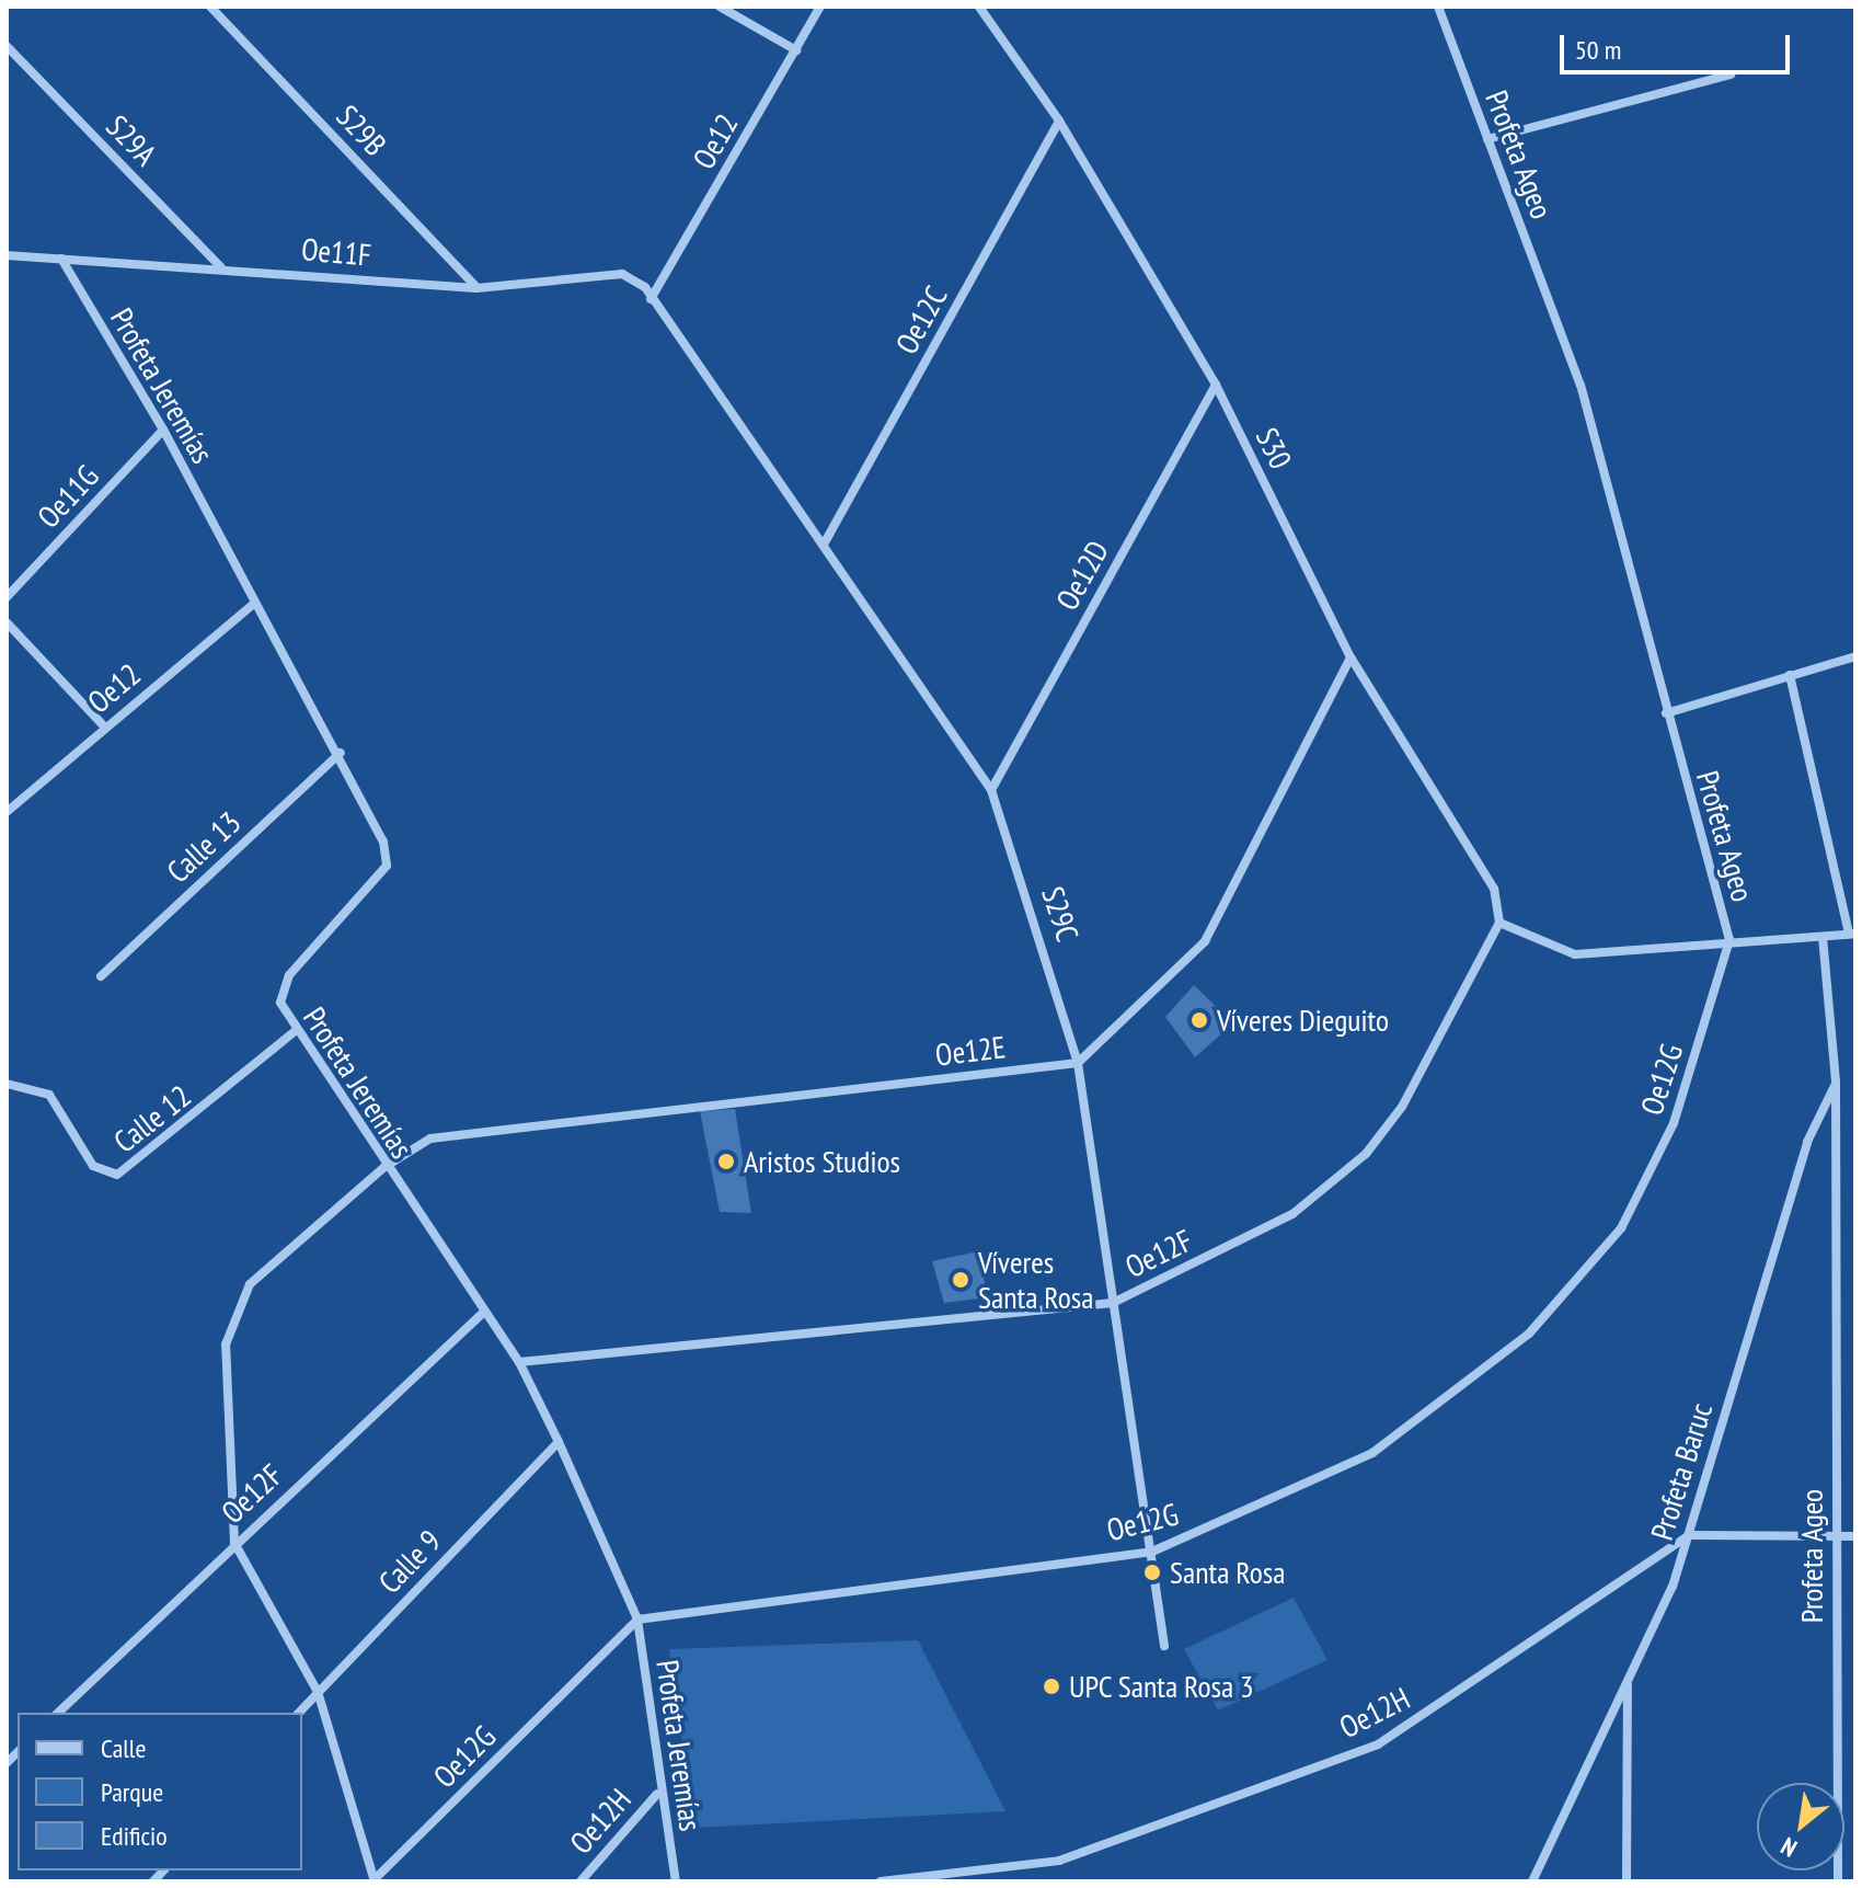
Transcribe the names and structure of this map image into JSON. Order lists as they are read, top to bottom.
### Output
{
  "streets": {
    "street": [
      "S29B",
      "S29A",
      "Oe12",
      "Profeta Ageo",
      "Oe11F",
      "Oe12C",
      "Profeta Jeremías",
      "S30",
      "Oe11G",
      "Oe12D",
      "Calle 13",
      "S29C",
      "Oe12E",
      "Oe12G",
      "Calle 12",
      "Oe12F",
      "Profeta Baruc",
      "Calle 9",
      "Oe12H"
    ]
  },
  "crossings": [
    ["S29B", "Oe11F"],
    ["S29A", "Oe11F"],
    ["Oe12", "Oe11F"],
    ["Oe12", "Profeta Jeremías"],
    ["Oe12", "S29C"],
    ["Profeta Ageo", "Oe12G"],
    ["Profeta Ageo", "Profeta Baruc"],
    ["Oe11F", "Profeta Jeremías"],
    ["Oe11F", "S29C"],
    ["Oe12C", "S30"],
    ["Oe12C", "S29C"],
    ["Profeta Jeremías", "Oe11G"],
    ["Profeta Jeremías", "Calle 13"],
    ["Profeta Jeremías", "Oe12E"],
    ["Profeta Jeremías", "Oe12G"],
    ["Profeta Jeremías", "Calle 12"],
    ["Profeta Jeremías", "Oe12F"],
    ["Profeta Jeremías", "Calle 9"],
    ["Profeta Jeremías", "Oe12H"],
    ["S30", "Oe12D"],
    ["S30", "Oe12F"],
    ["Oe12D", "S29C"],
    ["S29C", "Oe12E"],
    ["S29C", "Oe12G"],
    ["S29C", "Oe12F"],
    ["Oe12E", "Oe12F"],
    ["Profeta Baruc", "Oe12H"]
  ],
  "places": [
    "Víveres Dieguito",
    "Aristos Studios",
    "Víveres Santa Rosa",
    "Santa Rosa",
    "UPC Santa Rosa 3"
  ],
  "legend": ["Calle", "Parque", "Edificio"],
  "scale_bar": "50 m",
  "north": "bottom left"
}
